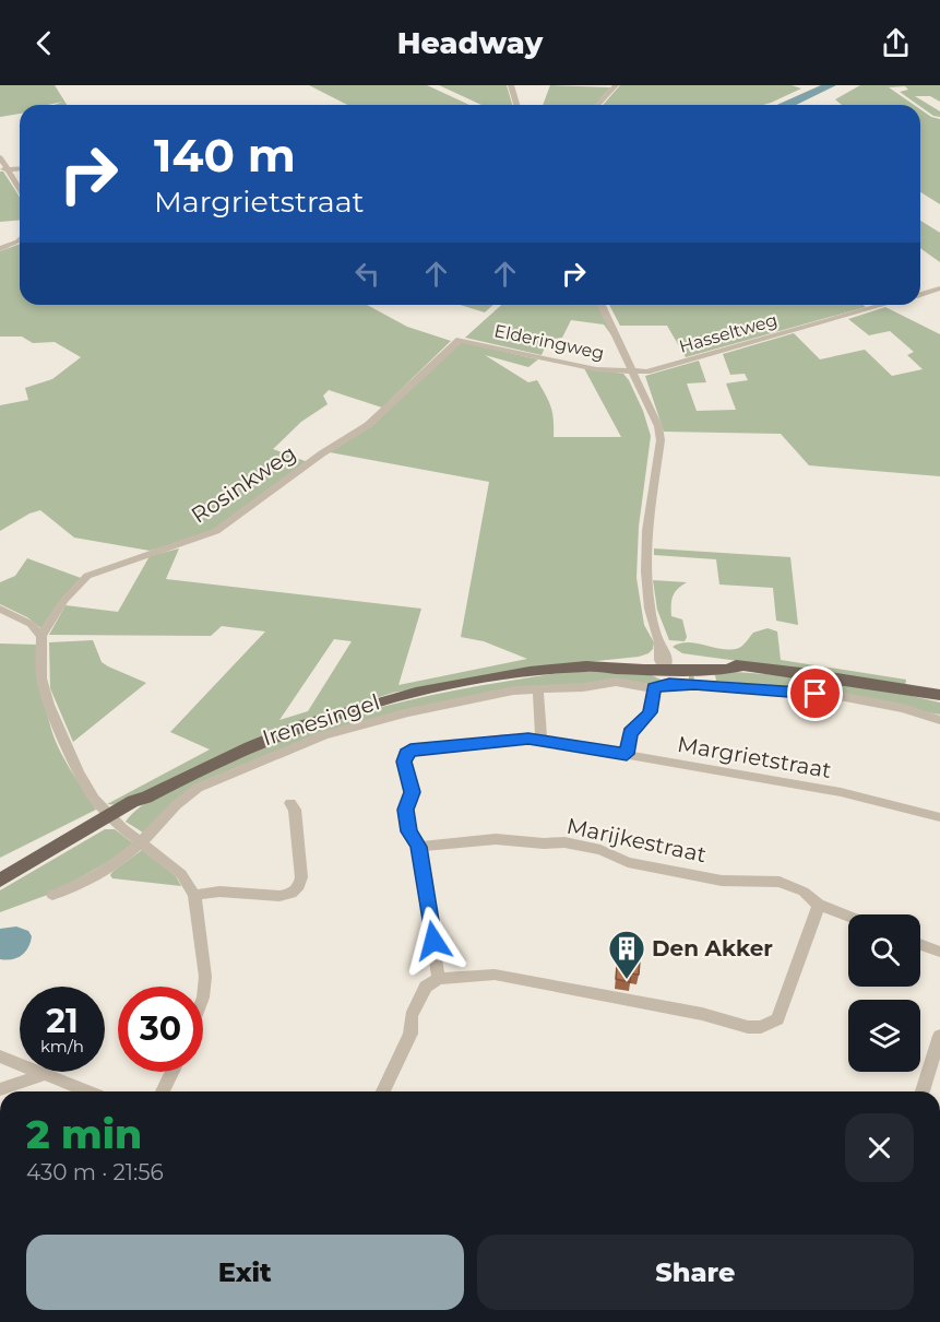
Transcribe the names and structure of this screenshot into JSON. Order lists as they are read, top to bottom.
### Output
{
  "streets": {
    "street": [
      "Hasseltweg",
      "Elderingweg",
      "Rosinkweg",
      "Irenesingel",
      "Margrietstraat",
      "Marijkestraat"
    ]
  },
  "crossings": [
    ["Hasseltweg", "Elderingweg"],
    ["Elderingweg", "Rosinkweg"],
    ["Margrietstraat", "Marijkestraat"]
  ],
  "places": {
    "building": ["Den Akker"]
  },
  "page": {
    "header": "Headway",
    "turn": ["140 m", "Margrietstraat"],
    "speed": "21 km/h",
    "limit": "30",
    "heading": ["2 min", "430 m · 21:56"],
    "buttons": ["Exit", "Share"]
  }
}
